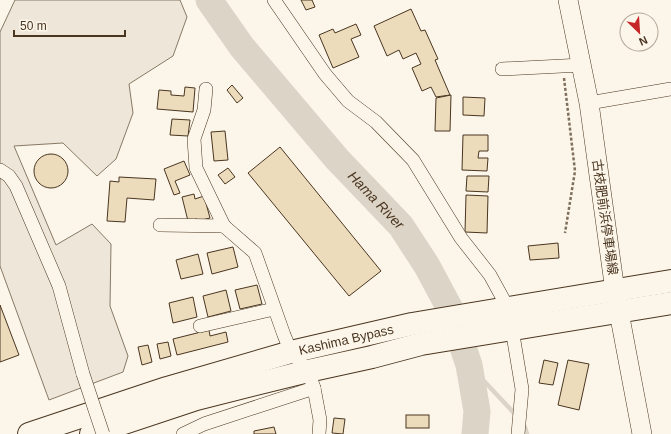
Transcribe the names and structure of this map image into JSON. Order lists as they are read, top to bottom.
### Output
{
  "streets": {
    "highway": ["Kashima Bypass"],
    "main road": ["古枝肥前浜停車場線"]
  },
  "crossings": [
    ["古枝肥前浜停車場線", "Kashima Bypass"]
  ],
  "water": ["Hama River"],
  "scale_bar": "50 m",
  "north": "bottom right"
}
